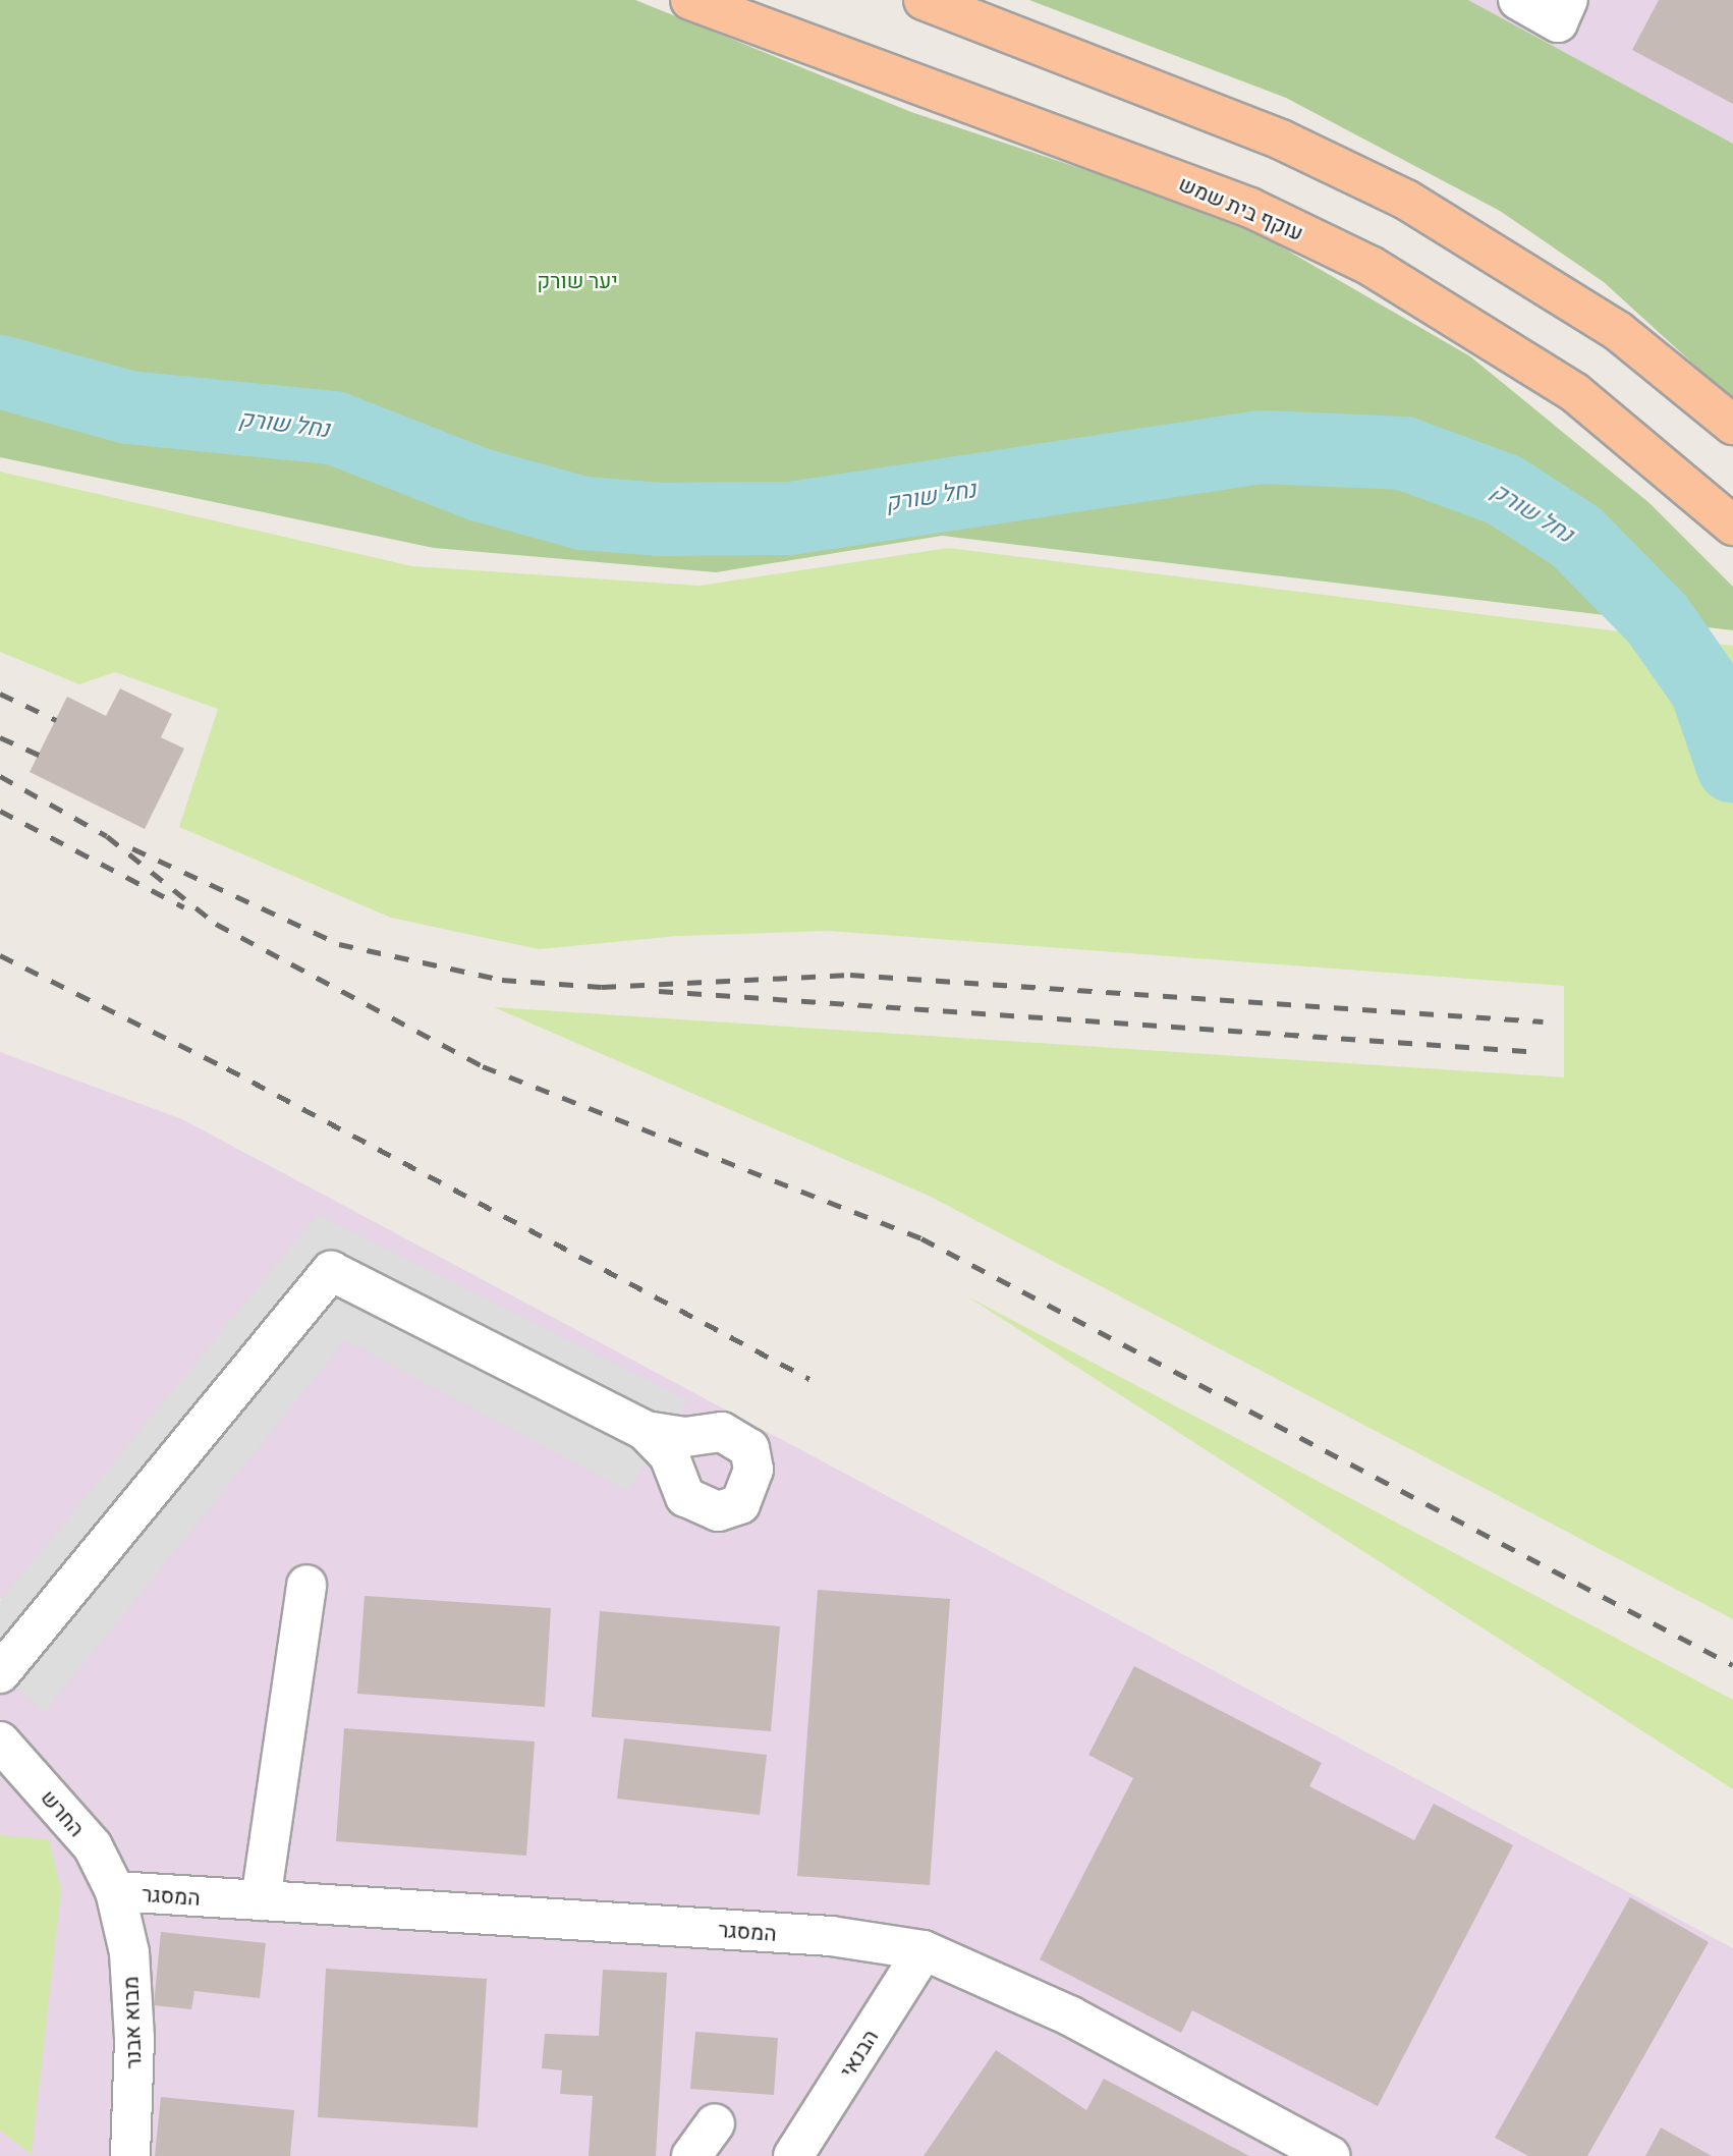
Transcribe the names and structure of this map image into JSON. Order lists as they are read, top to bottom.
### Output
{
  "streets": {
    "main road": ["עוקף בית שמש"],
    "street": [
      "החרש",
      "המסגר",
      "מבוא אבנר",
      "הבנאי"
    ]
  },
  "crossings": [
    ["החרש", "המסגר"],
    ["החרש", "מבוא אבנר"],
    ["המסגר", "מבוא אבנר"],
    ["המסגר", "הבנאי"]
  ],
  "water": ["נחל שורק"],
  "parks": ["יער שורק"]
}
